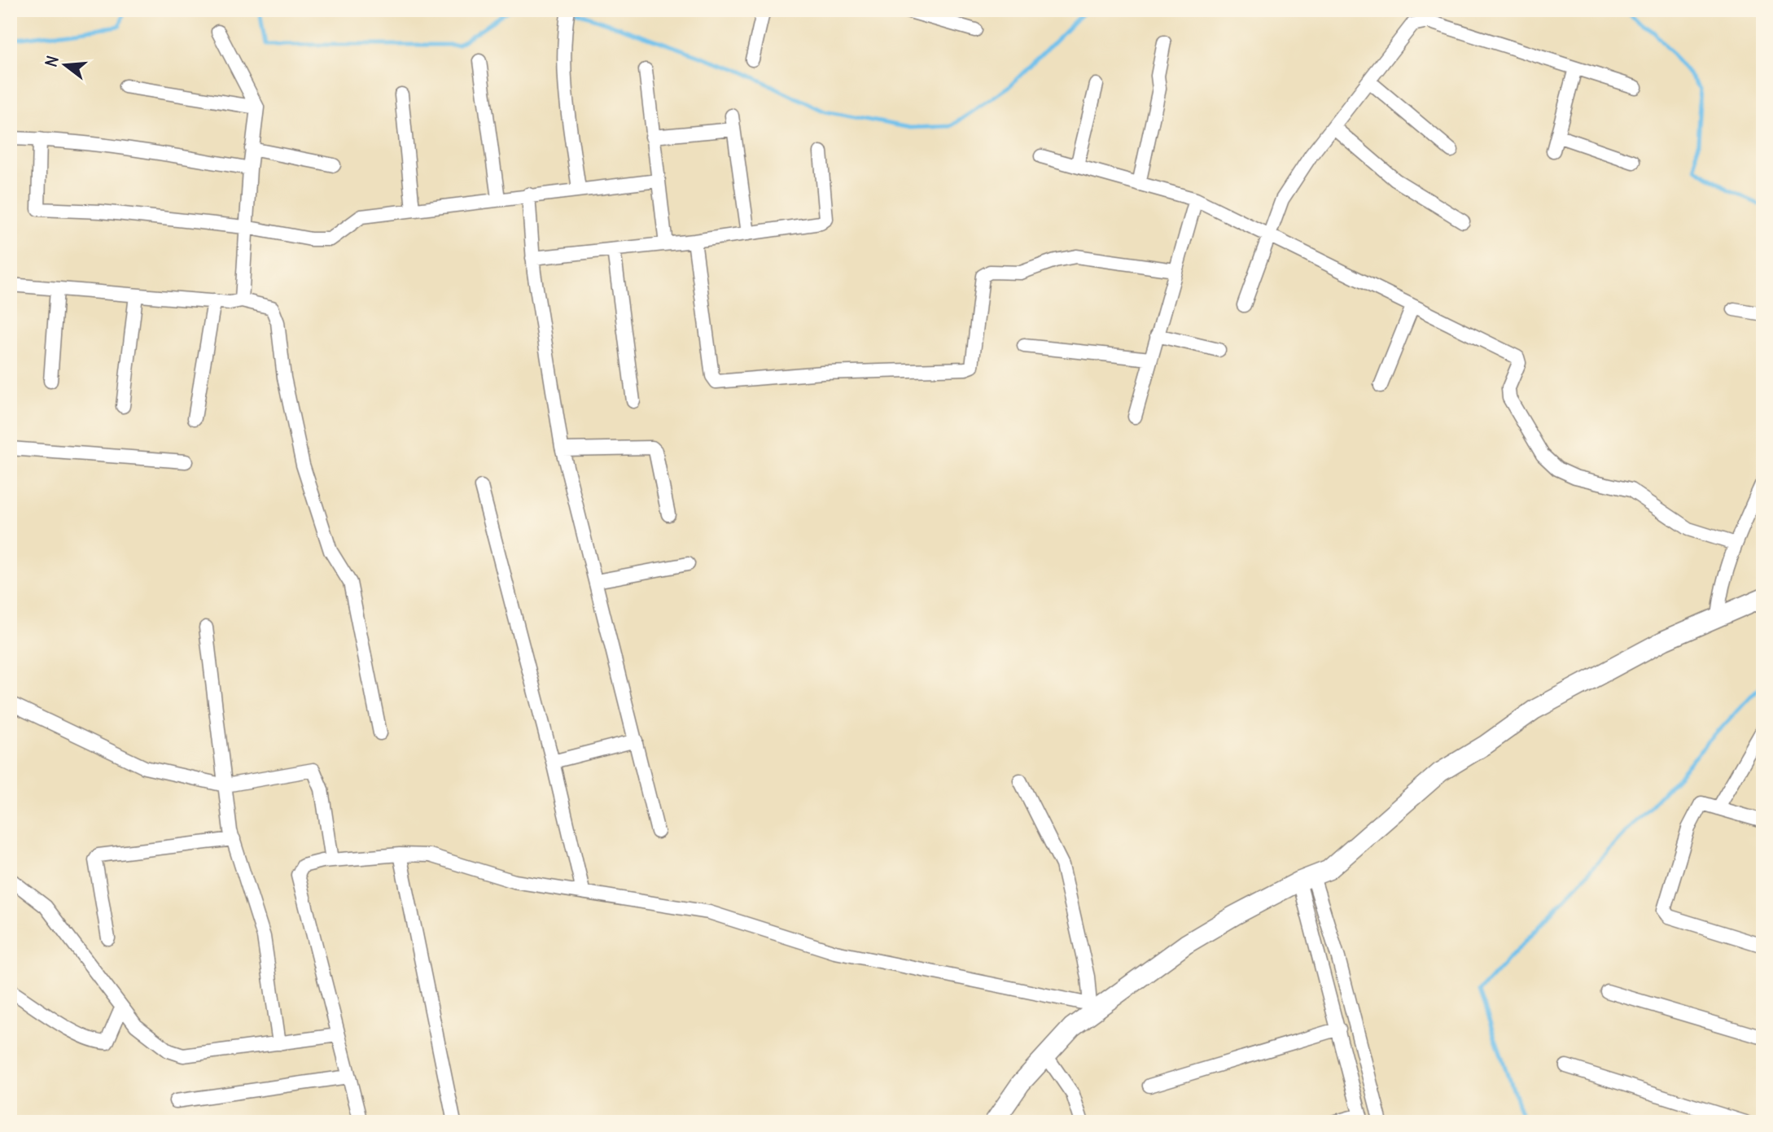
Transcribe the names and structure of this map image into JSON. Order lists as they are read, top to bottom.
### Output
{
  "north": "left"
}
